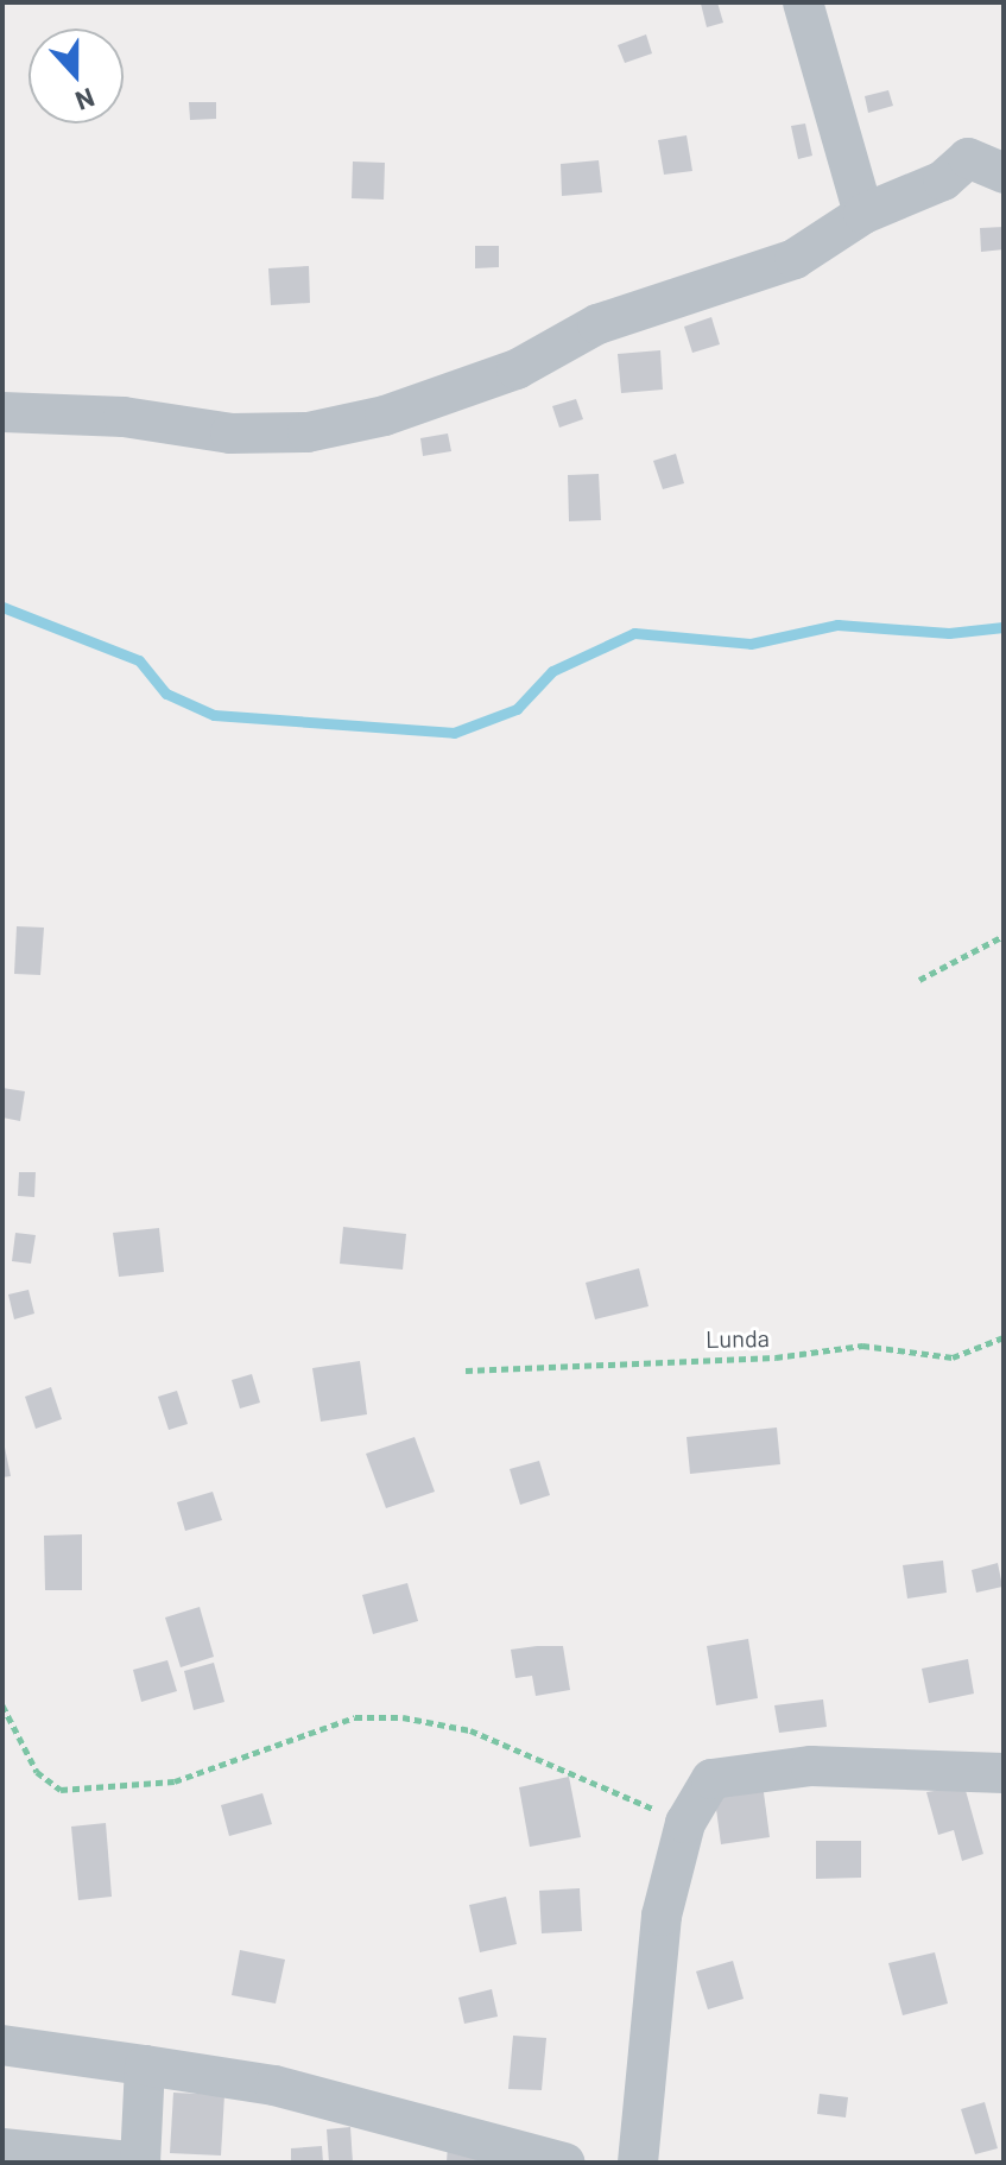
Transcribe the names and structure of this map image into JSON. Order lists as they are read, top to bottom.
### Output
{
  "streets": {
    "path": ["Lunda"]
  },
  "north": "bottom"
}
